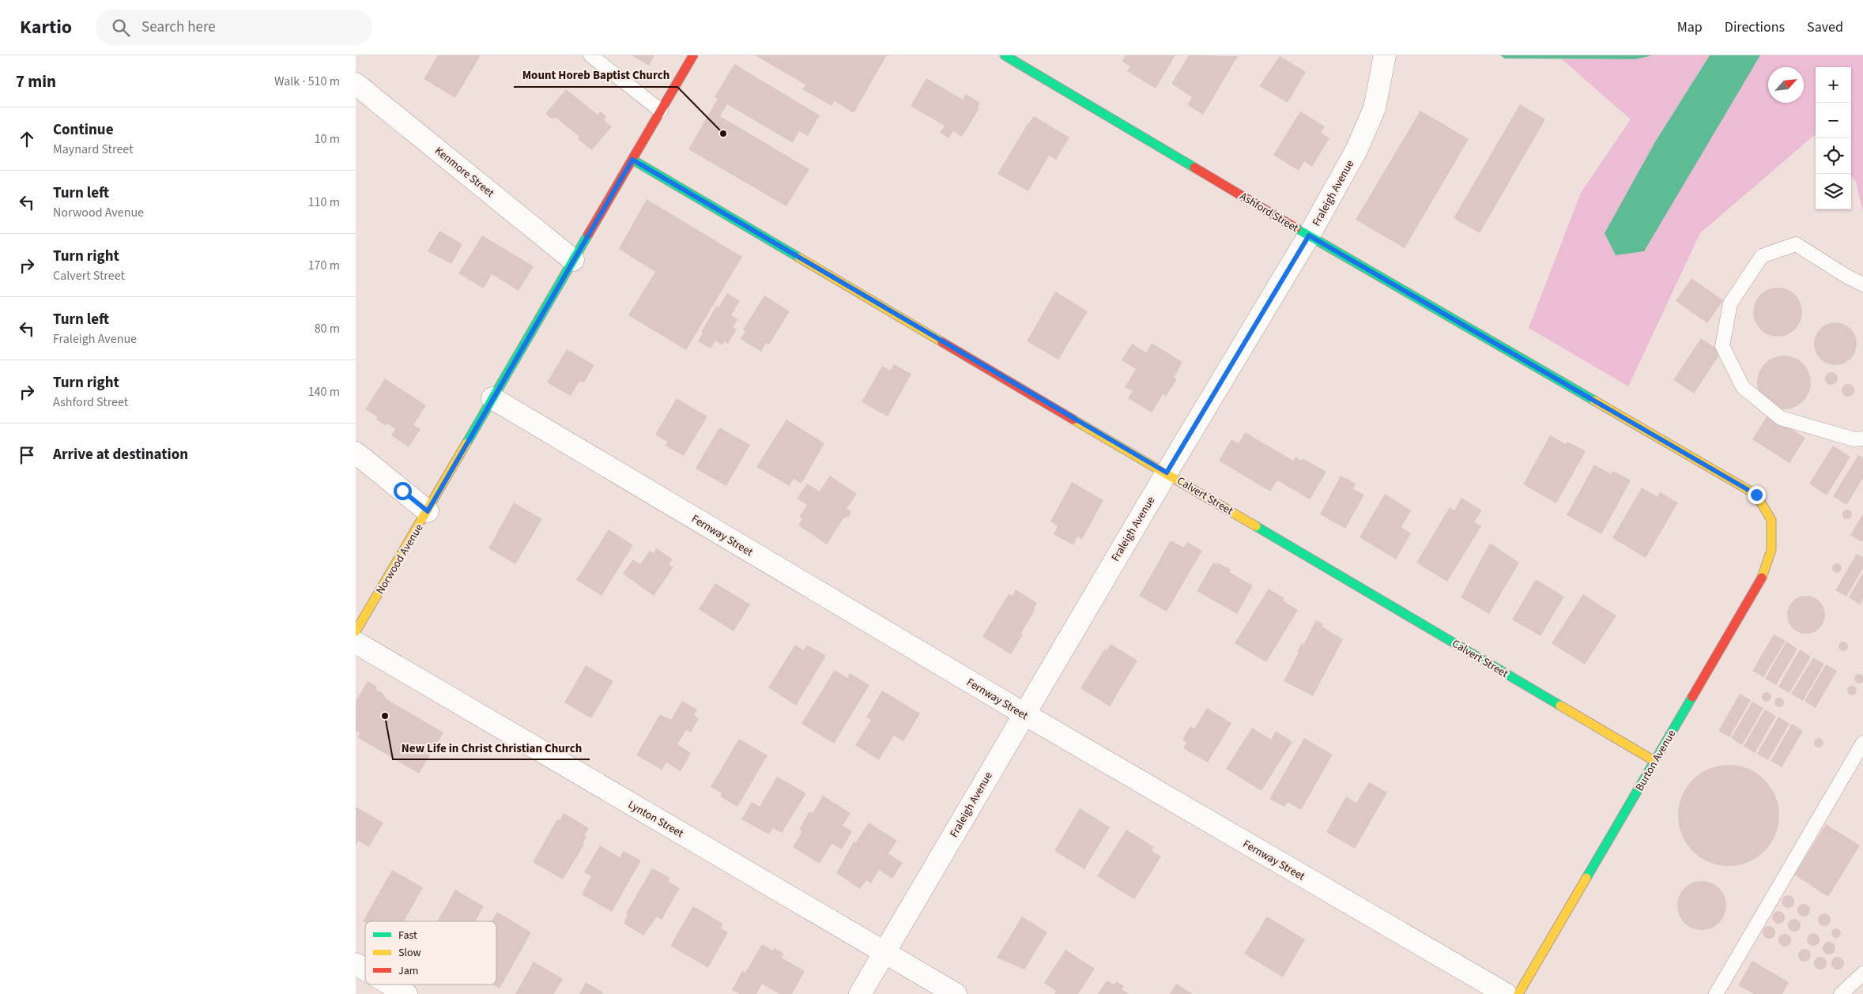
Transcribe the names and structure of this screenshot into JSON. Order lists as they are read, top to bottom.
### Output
{
  "streets": {
    "street": [
      "Kenmore Street",
      "Fraleigh Avenue",
      "Ashford Street",
      "Calvert Street",
      "Fernway Street",
      "Norwood Avenue",
      "Burton Avenue",
      "Lynton Street"
    ]
  },
  "crossings": [
    ["Kenmore Street", "Norwood Avenue"],
    ["Fraleigh Avenue", "Ashford Street"],
    ["Fraleigh Avenue", "Calvert Street"],
    ["Fraleigh Avenue", "Fernway Street"],
    ["Fraleigh Avenue", "Lynton Street"],
    ["Ashford Street", "Burton Avenue"],
    ["Calvert Street", "Norwood Avenue"],
    ["Calvert Street", "Burton Avenue"],
    ["Fernway Street", "Norwood Avenue"]
  ],
  "places": ["Mount Horeb Baptist Church", "New Life in Christ Christian Church"],
  "legend": ["Fast", "Slow", "Jam"],
  "north": "top right",
  "page": {
    "header": "Kartio",
    "search": "Search here",
    "nav": ["Map", "Directions", "Saved"],
    "heading": ["7 min", "Walk · 510 m"],
    "map_buttons": ["+", "−"],
    "list": [
      ["Continue", "Maynard Street", "10 m"],
      ["Turn left", "Norwood Avenue", "110 m"],
      ["Turn right", "Calvert Street", "170 m"],
      ["Turn left", "Fraleigh Avenue", "80 m"],
      ["Turn right", "Ashford Street", "140 m"],
      "Arrive at destination"
    ]
  }
}
